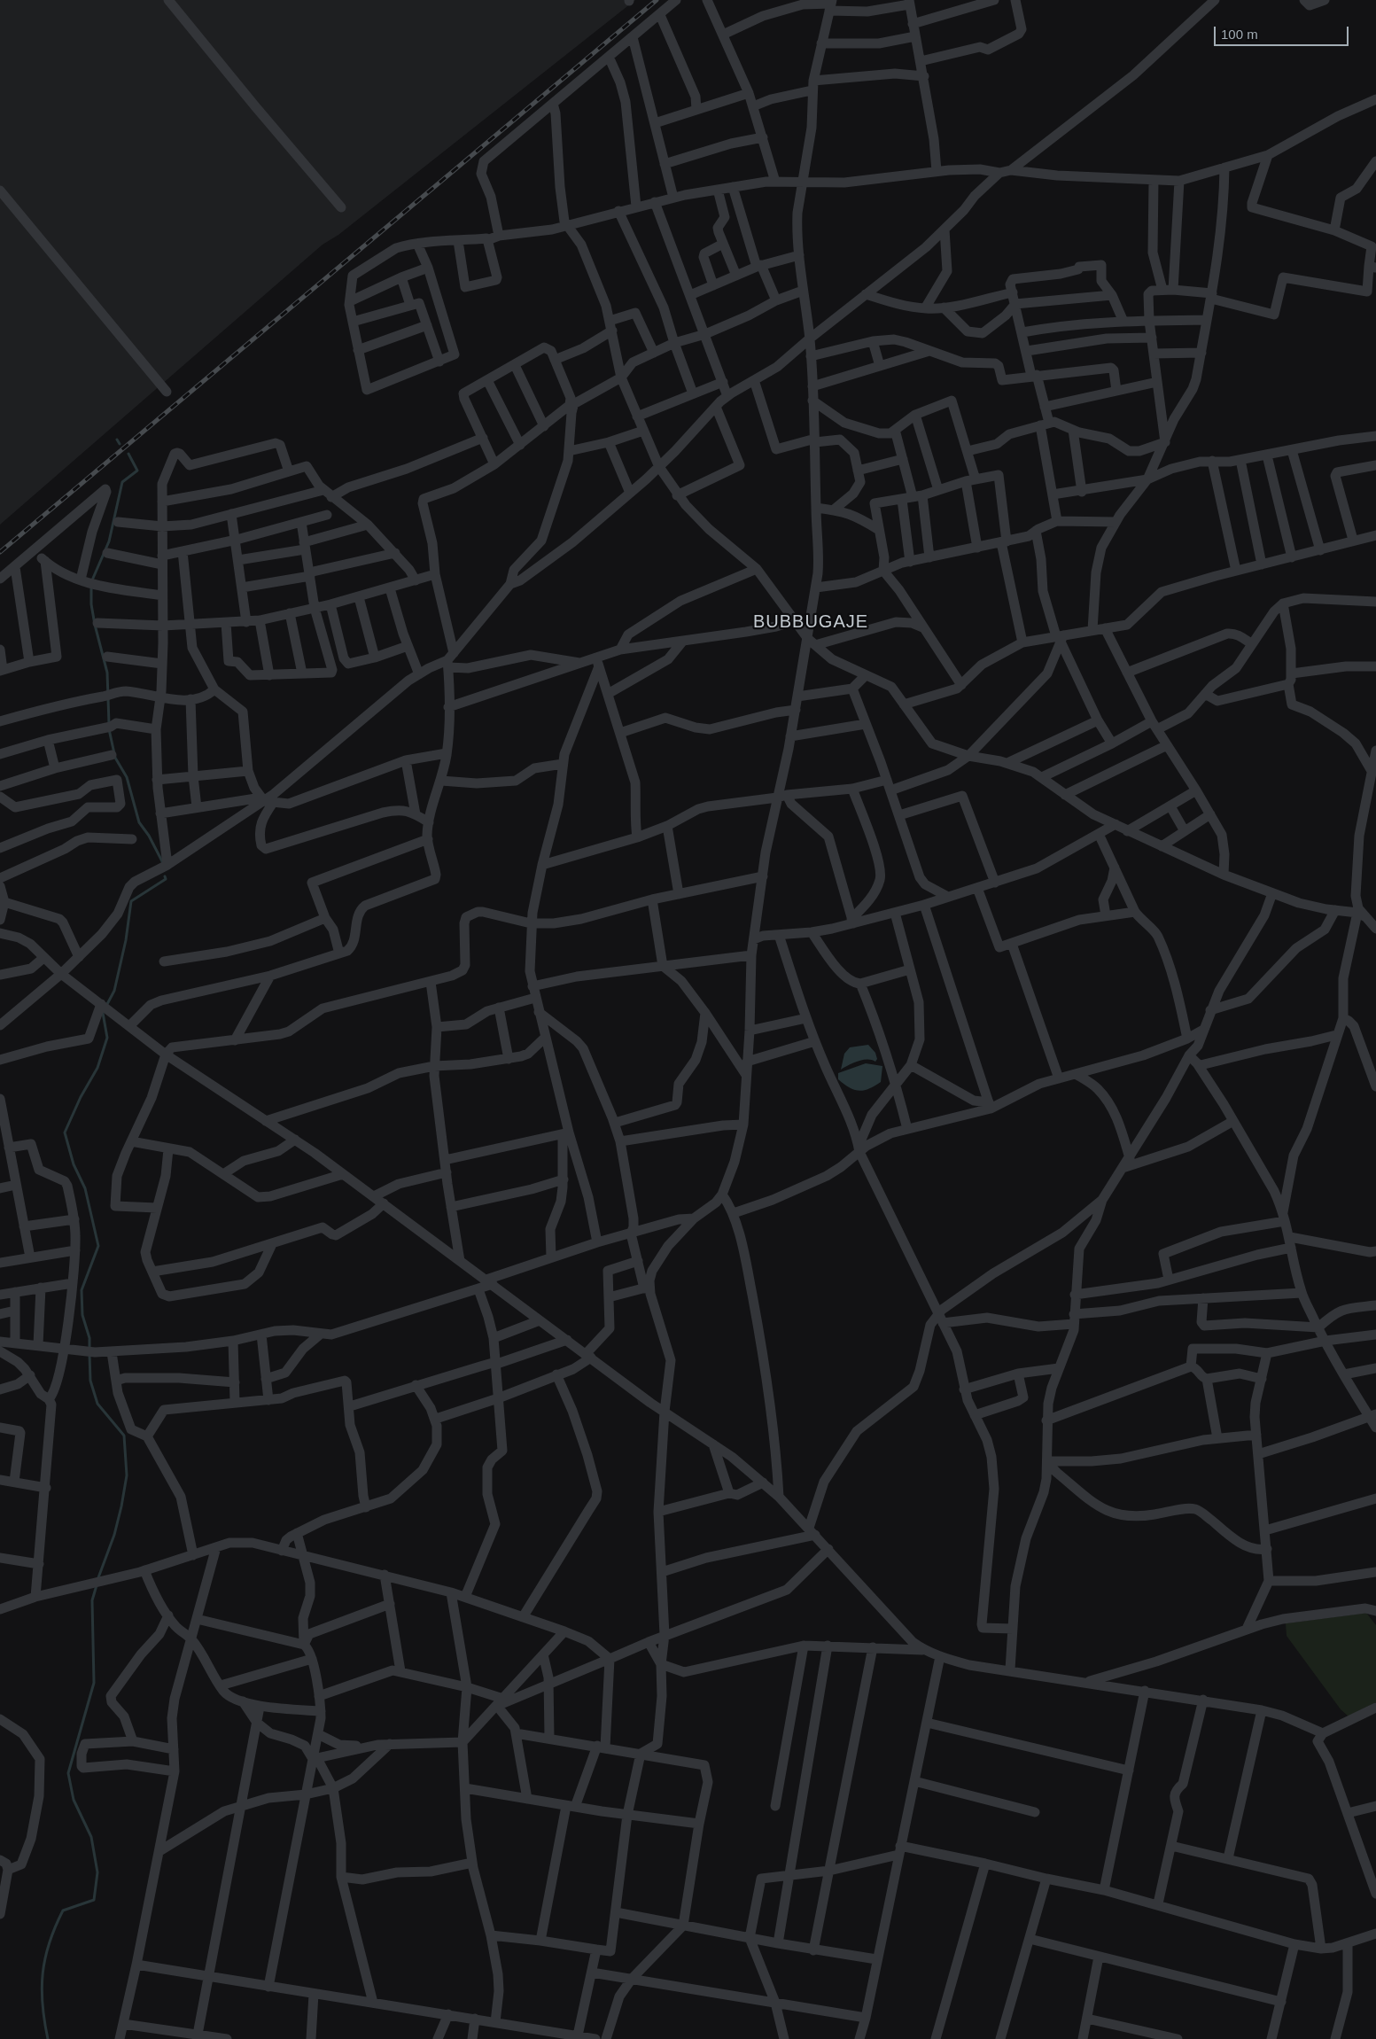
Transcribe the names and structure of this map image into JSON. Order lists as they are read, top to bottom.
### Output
{
  "districts": ["BUBBUGAJE"],
  "scale_bar": "100 m"
}
